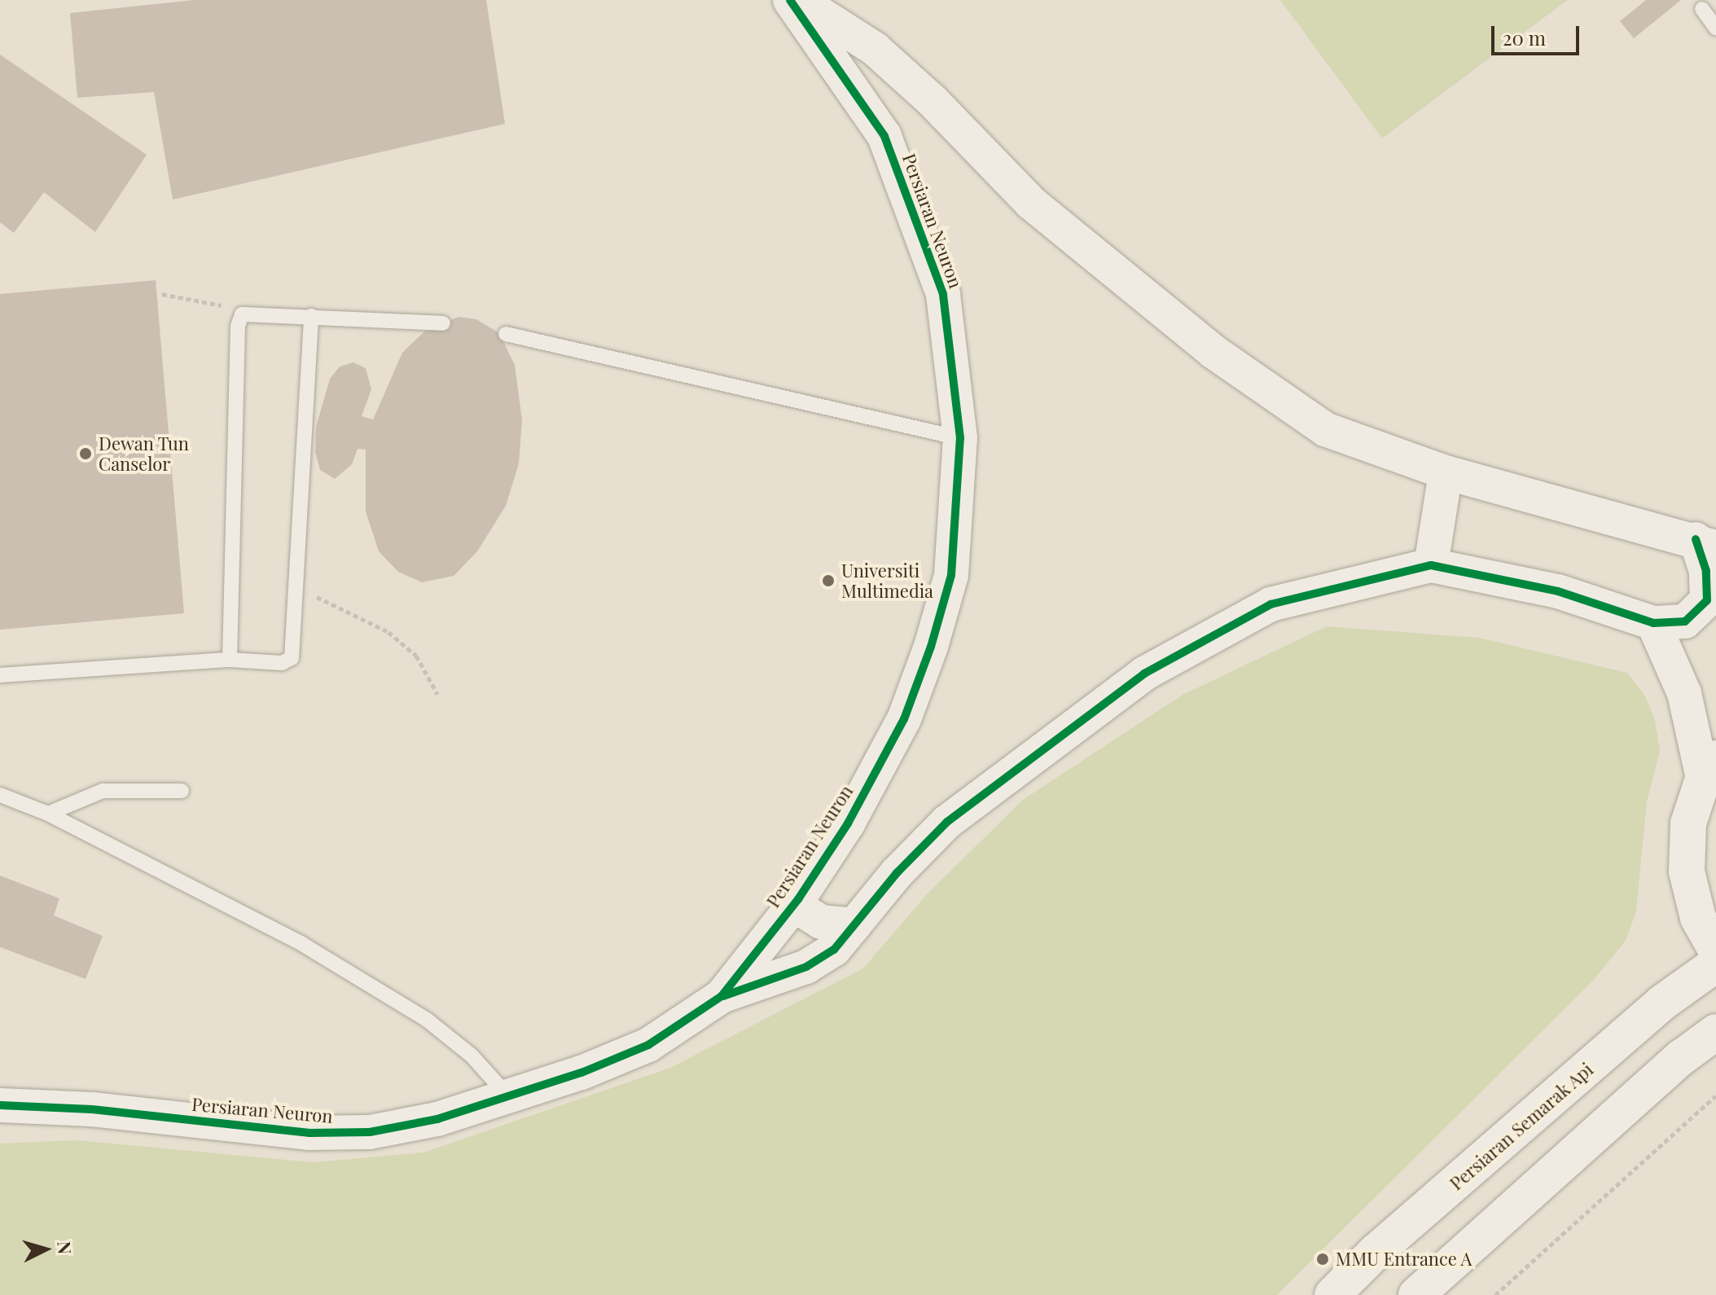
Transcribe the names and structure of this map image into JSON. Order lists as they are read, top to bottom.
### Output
{
  "streets": {
    "main road": ["Persiaran Semarak Api"],
    "street": ["Persiaran Neuron"]
  },
  "places": ["Dewan Tun Canselor", "Universiti Multimedia", "MMU Entrance A"],
  "scale_bar": "20 m",
  "north": "right"
}
